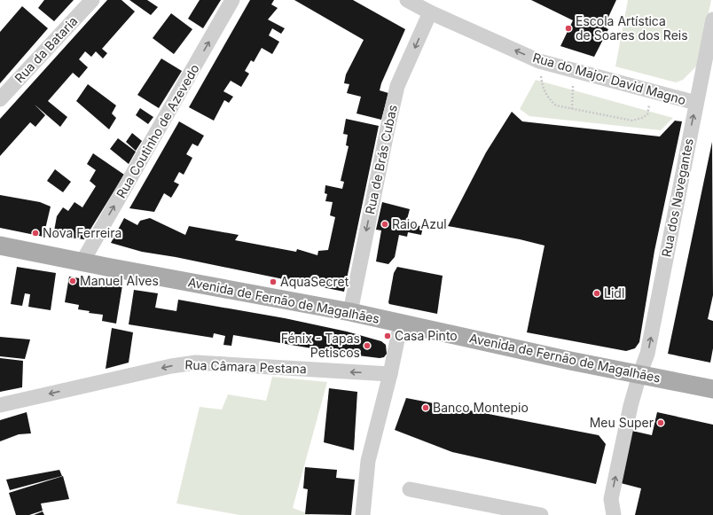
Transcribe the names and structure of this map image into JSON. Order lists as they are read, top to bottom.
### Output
{
  "streets": {
    "main road": ["Avenida de Fernão de Magalhães"],
    "street": [
      "Rua da Bataria",
      "Rua do Major David Magno",
      "Rua Coutinho de Azevedo",
      "Rua de Brás Cubas",
      "Rua dos Navegantes",
      "Rua Câmara Pestana"
    ]
  },
  "crossings": [
    ["Rua do Major David Magno", "Rua de Brás Cubas"],
    ["Rua do Major David Magno", "Rua dos Navegantes"],
    ["Rua Coutinho de Azevedo", "Avenida de Fernão de Magalhães"],
    ["Rua de Brás Cubas", "Avenida de Fernão de Magalhães"],
    ["Rua dos Navegantes", "Avenida de Fernão de Magalhães"]
  ],
  "one_way": [
    "Rua do Major David Magno",
    "Rua Coutinho de Azevedo",
    "Rua de Brás Cubas",
    "Rua dos Navegantes",
    "Rua Câmara Pestana"
  ],
  "places": [
    "Escola Artística de Soares dos Reis",
    "Raio Azul",
    "Nova Ferreira",
    "Manuel Alves",
    "AquaSecret",
    "Lidl",
    "Casa Pinto",
    "Fénix - Tapas Petiscos",
    "Banco Montepio",
    "Meu Super"
  ]
}
